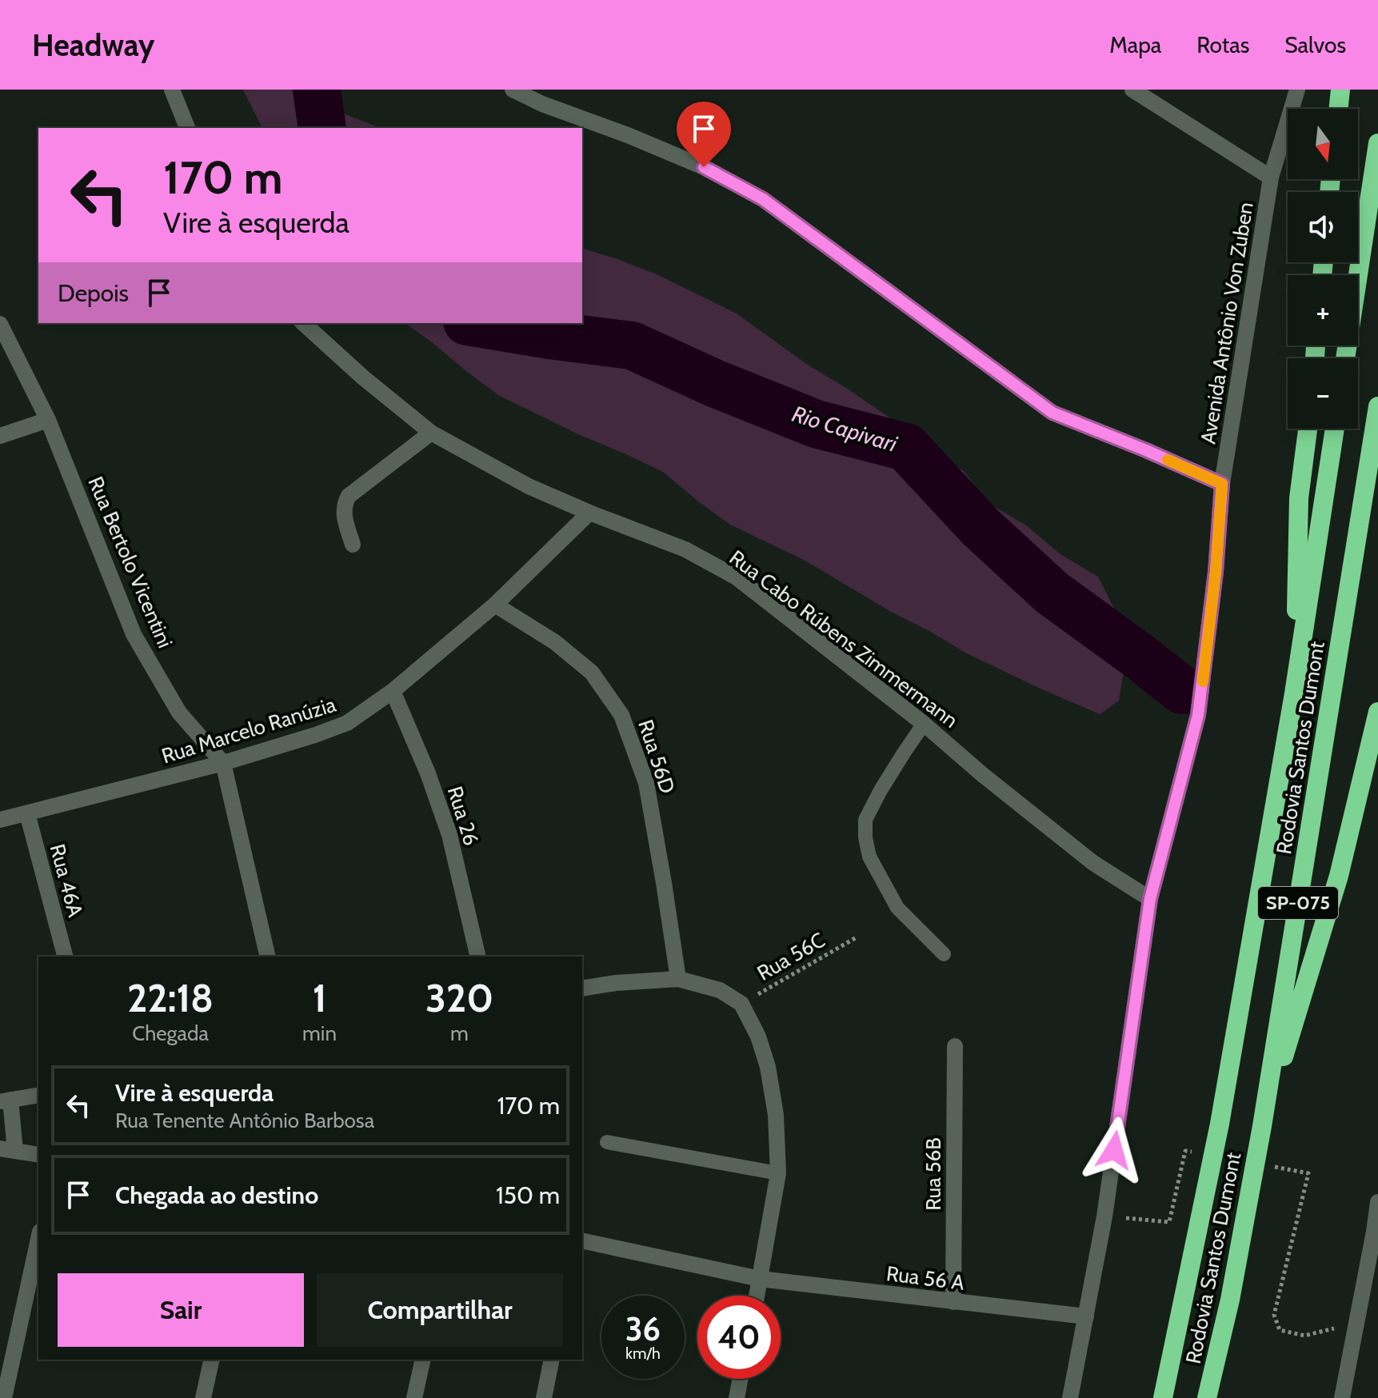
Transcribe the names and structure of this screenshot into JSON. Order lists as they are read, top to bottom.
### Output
{
  "streets": {
    "highway": ["Rodovia Santos Dumont", "SP-075"],
    "street": [
      "Avenida Antônio Von Zuben",
      "Rua Bertolo Vicentini",
      "Rua Cabo Rúbens Zimmermann",
      "Rua Marcelo Ranúzia",
      "Rua 56D",
      "Rua 26",
      "Rua 46A",
      "Rua 56B",
      "Rua 56 A"
    ],
    "path": ["Rua 56C"]
  },
  "crossings": [
    ["Avenida Antônio Von Zuben", "Rua Cabo Rúbens Zimmermann"],
    ["Avenida Antônio Von Zuben", "Rua 56 A"],
    ["Rua Bertolo Vicentini", "Rua Marcelo Ranúzia"],
    ["Rua Cabo Rúbens Zimmermann", "Rua Marcelo Ranúzia"],
    ["Rua Marcelo Ranúzia", "Rua 56D"],
    ["Rua Marcelo Ranúzia", "Rua 26"],
    ["Rua Marcelo Ranúzia", "Rua 46A"],
    ["Rua 56B", "Rua 56 A"]
  ],
  "water": ["Rio Capivari"],
  "north": "bottom",
  "page": {
    "header": "Headway",
    "nav": ["Mapa", "Rotas", "Salvos"],
    "map_buttons": ["+", "−"],
    "turn": ["170 m", "Vire à esquerda"],
    "then": "Depois",
    "eta": [
      "22:18",
      "Chegada",
      "1",
      "min",
      "320",
      "m"
    ],
    "list": [
      {
        "name": "Vire à esquerda",
        "note": "Rua Tenente Antônio Barbosa",
        "value": "170 m"
      },
      {
        "name": "Chegada ao destino",
        "value": "150 m"
      }
    ],
    "buttons": ["Sair", "Compartilhar"],
    "speed": "36 km/h",
    "limit": "40"
  }
}
